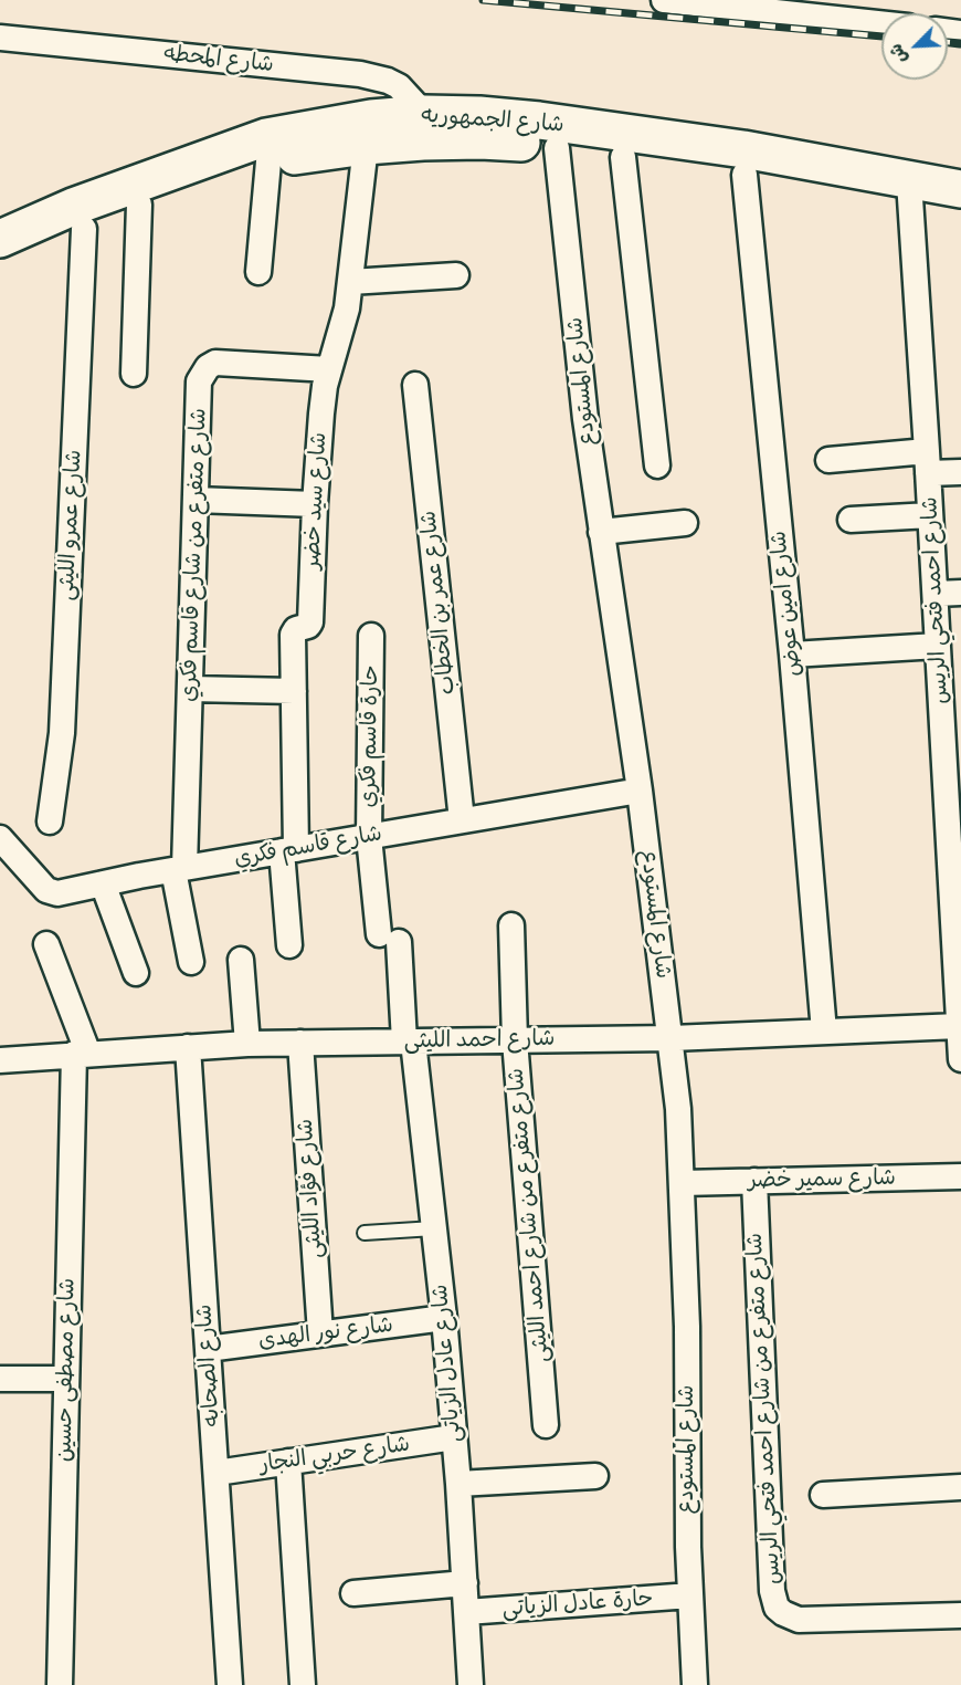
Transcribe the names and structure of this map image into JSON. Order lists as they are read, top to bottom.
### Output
{
  "streets": {
    "main road": ["شارع الجمهوريه"],
    "street": [
      "شارع المحطه",
      "شارع المستودع",
      "شارع سيد خضر",
      "شارع عمرو الليثى",
      "شارع متفرع من شارع قاسم فكري",
      "شارع احمد فتحي الريس",
      "شارع عمر بن الخطاب",
      "شارع امين عوض",
      "حارة قاسم فكري",
      "شارع قاسم فكري",
      "شارع احمد الليثى",
      "شارع سمير خضر",
      "شارع فؤاد الليثى",
      "شارع متفرع من شارع احمد الليثى",
      "شارع نور الهدى",
      "شارع عادل الزياتى",
      "شارع الصحابه",
      "شارع مصطفى حسين",
      "شارع متفرع من شارع احمد فتحي الريس",
      "شارع حربي النجار",
      "حارة عادل الزياتى"
    ]
  },
  "crossings": [
    ["شارع المحطه", "شارع الجمهوريه"],
    ["شارع الجمهوريه", "شارع المستودع"],
    ["شارع الجمهوريه", "شارع سيد خضر"],
    ["شارع الجمهوريه", "شارع عمرو الليثى"],
    ["شارع الجمهوريه", "شارع احمد فتحي الريس"],
    ["شارع الجمهوريه", "شارع امين عوض"],
    ["شارع المستودع", "شارع قاسم فكري"],
    ["شارع المستودع", "شارع احمد الليثى"],
    ["شارع المستودع", "شارع سمير خضر"],
    ["شارع المستودع", "حارة عادل الزياتى"],
    ["شارع سيد خضر", "شارع متفرع من شارع قاسم فكري"],
    ["شارع سيد خضر", "شارع قاسم فكري"],
    ["شارع متفرع من شارع قاسم فكري", "شارع قاسم فكري"],
    ["شارع احمد فتحي الريس", "شارع احمد الليثى"],
    ["شارع عمر بن الخطاب", "شارع قاسم فكري"],
    ["شارع امين عوض", "شارع احمد الليثى"],
    ["حارة قاسم فكري", "شارع قاسم فكري"],
    ["حارة قاسم فكري", "شارع عادل الزياتى"],
    ["شارع احمد الليثى", "شارع فؤاد الليثى"],
    ["شارع احمد الليثى", "شارع متفرع من شارع احمد الليثى"],
    ["شارع احمد الليثى", "شارع عادل الزياتى"],
    ["شارع احمد الليثى", "شارع الصحابه"],
    ["شارع احمد الليثى", "شارع مصطفى حسين"],
    ["شارع سمير خضر", "شارع متفرع من شارع احمد فتحي الريس"],
    ["شارع فؤاد الليثى", "شارع نور الهدى"],
    ["شارع نور الهدى", "شارع عادل الزياتى"],
    ["شارع نور الهدى", "شارع الصحابه"],
    ["شارع عادل الزياتى", "شارع حربي النجار"],
    ["شارع عادل الزياتى", "حارة عادل الزياتى"],
    ["شارع الصحابه", "شارع حربي النجار"]
  ],
  "north": "bottom left"
}
